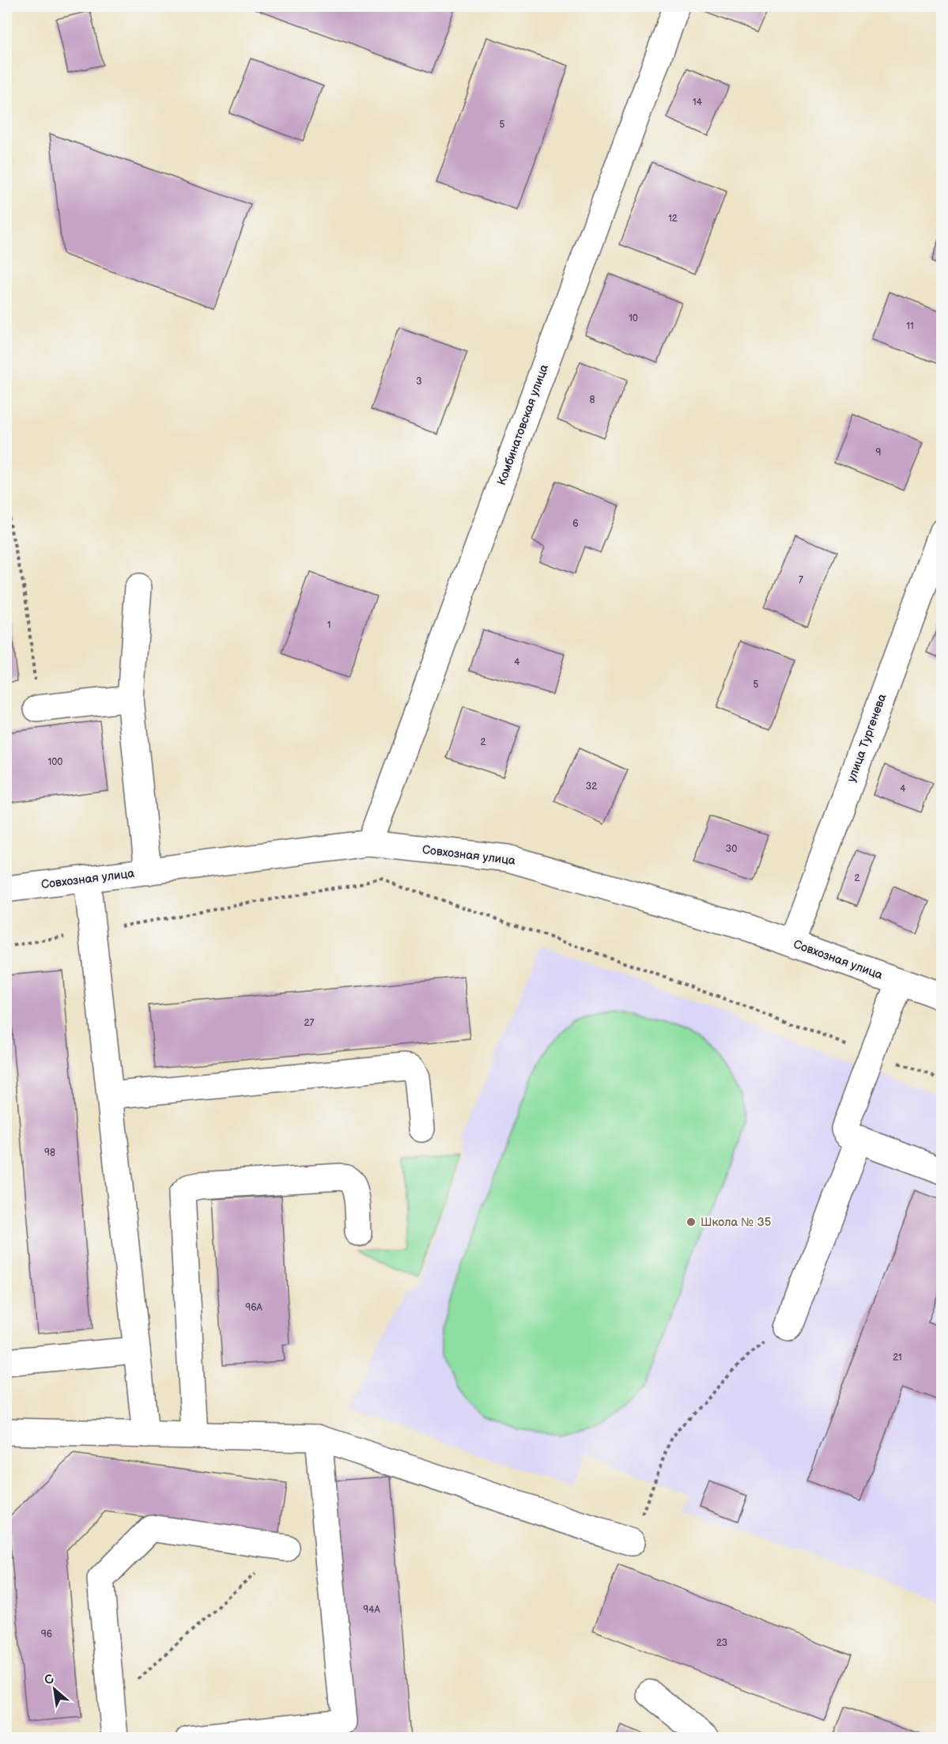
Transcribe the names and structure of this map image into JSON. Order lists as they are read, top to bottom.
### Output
{
  "streets": {
    "street": ["Комбинатовская улица", "улица Тургенева", "Совхозная улица"]
  },
  "crossings": [
    ["Комбинатовская улица", "Совхозная улица"],
    ["улица Тургенева", "Совхозная улица"]
  ],
  "places": ["Школа № 35"],
  "house_numbers": [
    "14",
    "5",
    "12",
    "10",
    "11",
    "3",
    "8",
    "9",
    "6",
    "7",
    "1",
    "4",
    "5",
    "2",
    "100",
    "32",
    "4",
    "30",
    "2",
    "27",
    "98",
    "96А",
    "21",
    "94А",
    "96",
    "23"
  ],
  "north": "top left"
}
